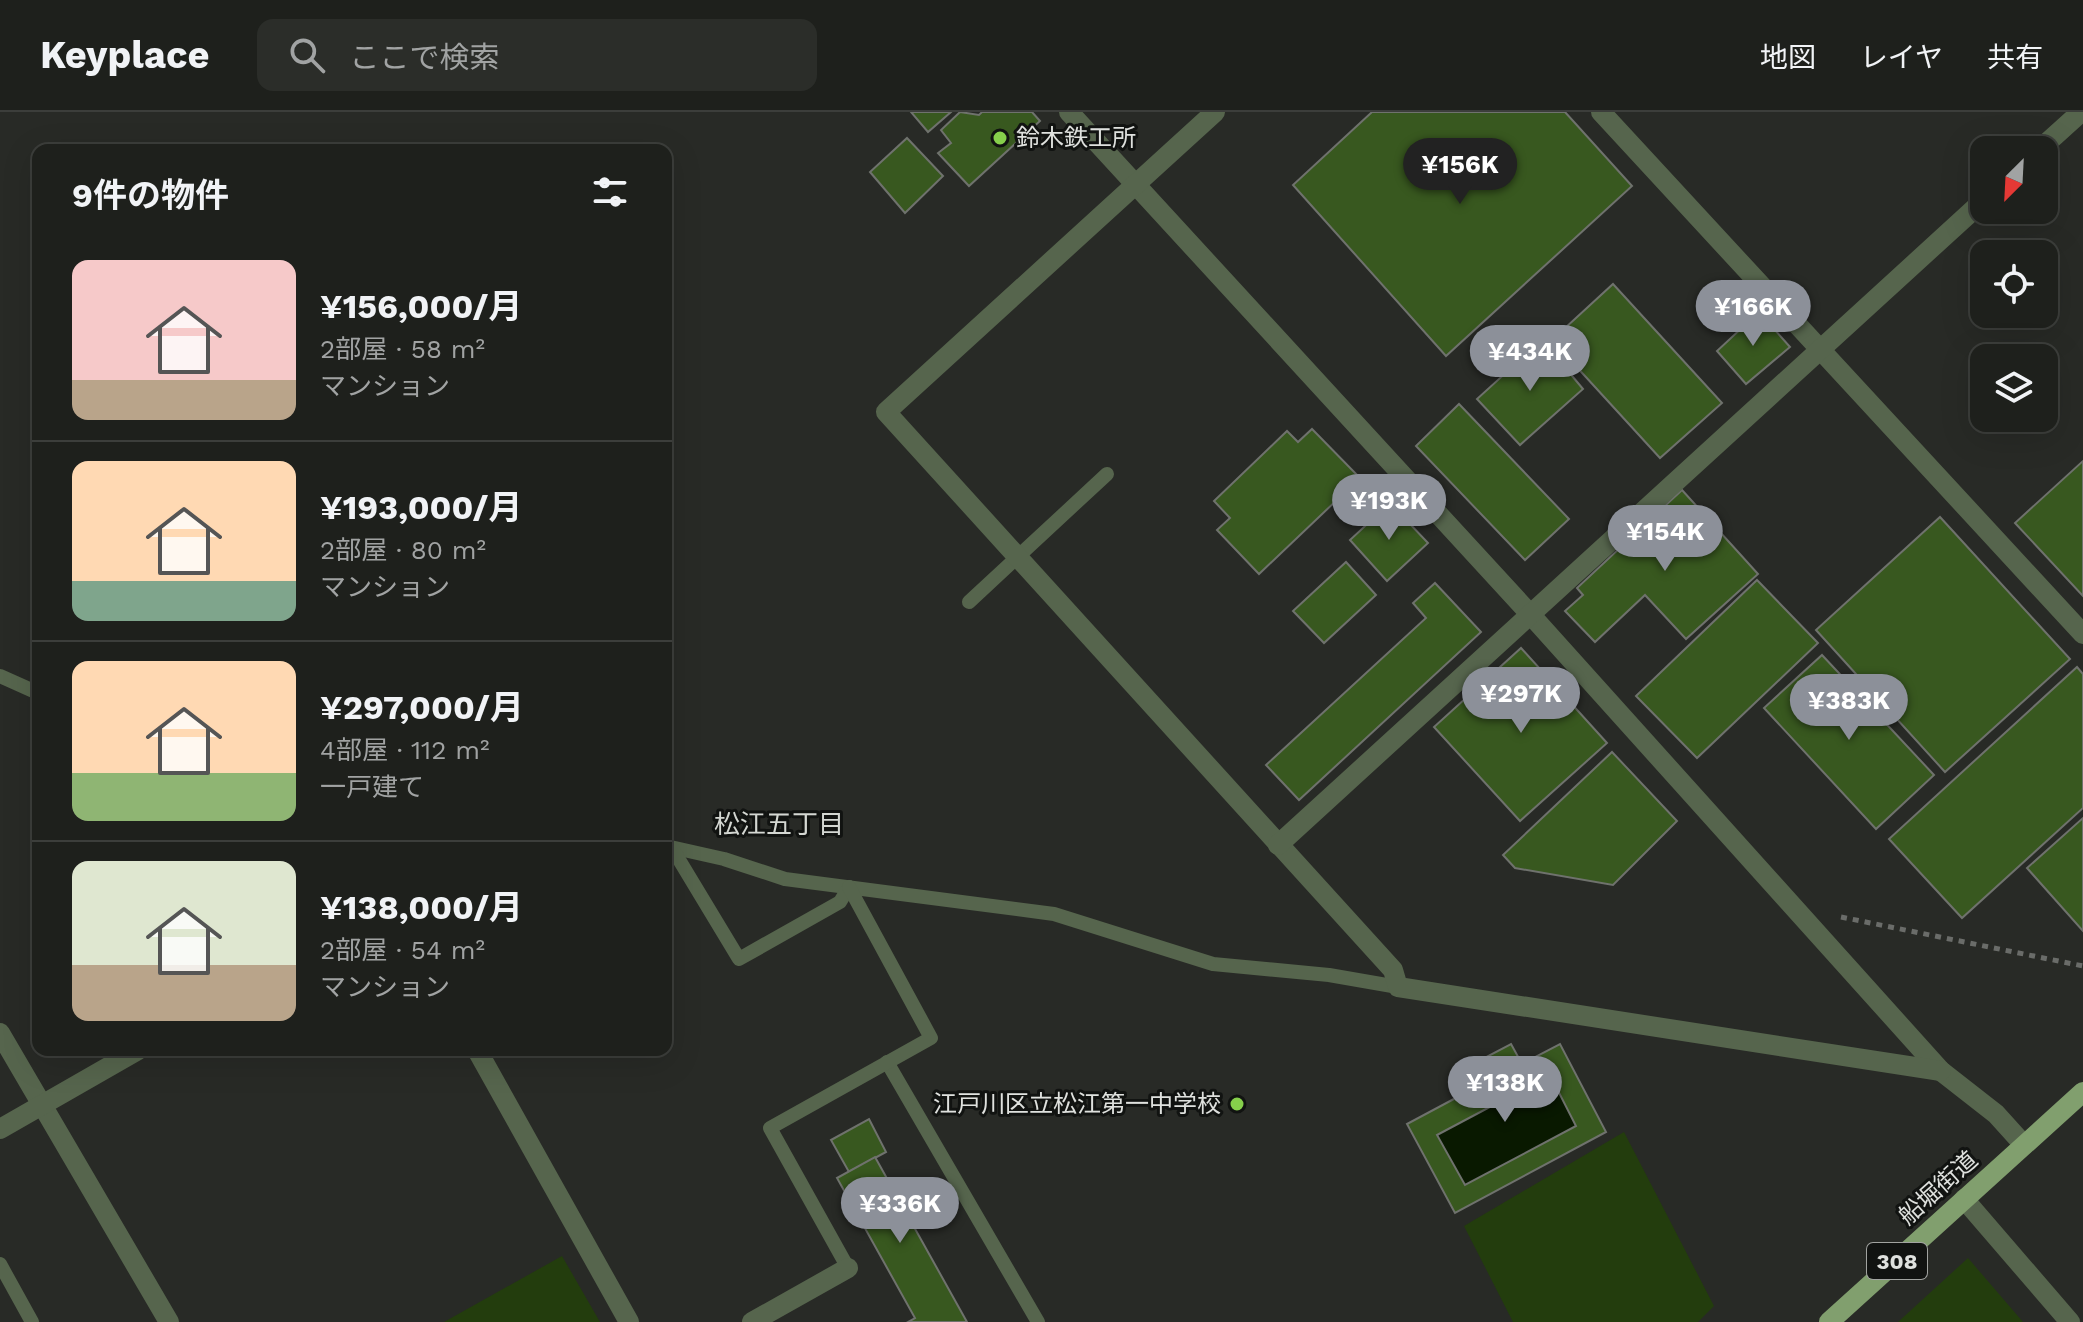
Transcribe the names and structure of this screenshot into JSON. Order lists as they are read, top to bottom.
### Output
{
  "streets": {
    "main road": ["船堀街道", "308"]
  },
  "districts": ["松江五丁目"],
  "places": ["鈴木鉄工所", "江戸川区立松江第一中学校"],
  "north": "bottom left",
  "page": {
    "header": "Keyplace",
    "search": "ここで検索",
    "nav": ["地図", "レイヤ", "共有"],
    "price": [
      "¥156K",
      "¥166K",
      "¥434K",
      "¥193K",
      "¥154K",
      "¥297K",
      "¥383K",
      "¥138K",
      "¥336K"
    ],
    "heading": "9件の物件",
    "list": [
      {
        "name": "¥156,000/月",
        "note": "2部屋 · 58 m² · マンション"
      },
      {
        "name": "¥193,000/月",
        "note": "2部屋 · 80 m² · マンション"
      },
      {
        "name": "¥297,000/月",
        "note": "4部屋 · 112 m² · 一戸建て"
      },
      {
        "name": "¥138,000/月",
        "note": "2部屋 · 54 m² · マンション"
      }
    ]
  }
}
